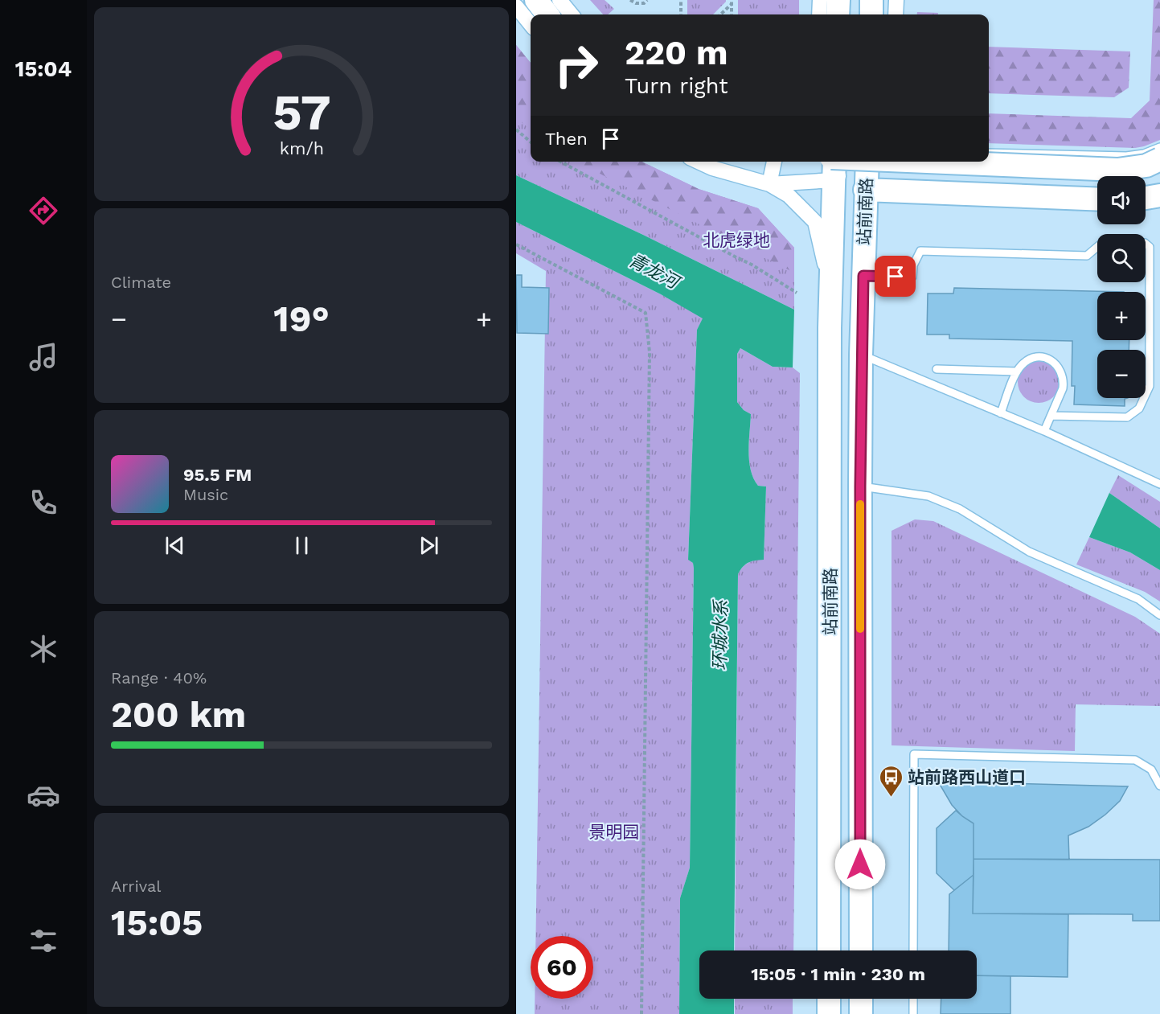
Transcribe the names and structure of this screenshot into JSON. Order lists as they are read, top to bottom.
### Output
{
  "streets": {
    "main road": ["站前南路"]
  },
  "water": ["青龙河", "环城水系"],
  "parks": ["北虎绿地", "景明园"],
  "places": {
    "bus stop": ["站前路西山道口"]
  },
  "page": {
    "tabs": "15:04",
    "turn": ["220 m", "Turn right"],
    "then": "Then",
    "map_buttons": ["+", "−"],
    "tile": [
      "Climate",
      ["Range · 40%", "200 km"],
      ["Arrival", "15:05"]
    ],
    "heat": ["−", "19°", "+"],
    "song": ["95.5 FM", "Music"],
    "limit": "60",
    "trip": "15:05 · 1 min · 230 m",
    "gauge": ["57", "km/h"]
  }
}
